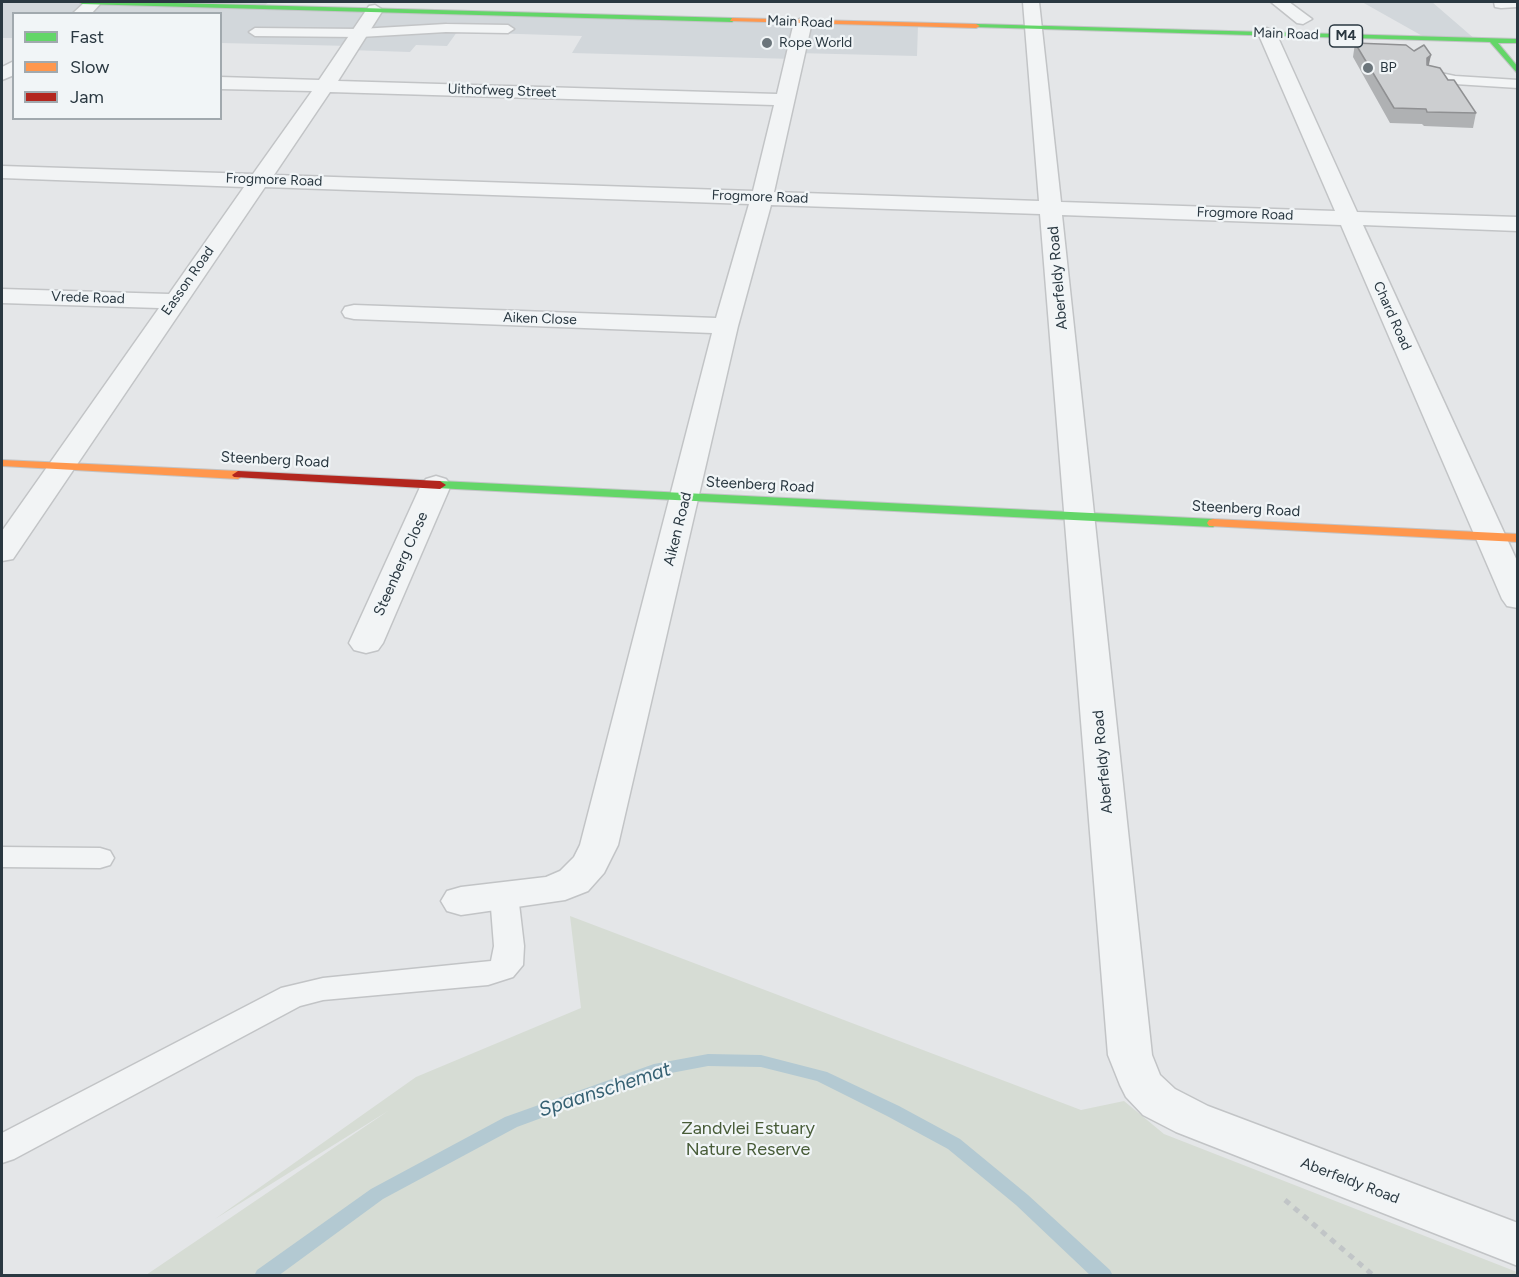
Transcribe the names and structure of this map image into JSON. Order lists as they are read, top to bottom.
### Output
{
  "streets": {
    "main road": ["Main Road", "M4", "Steenberg Road"],
    "street": [
      "Uithofweg Street",
      "Frogmore Road",
      "Aberfeldy Road",
      "Easson Road",
      "Vrede Road",
      "Chard Road",
      "Aiken Close",
      "Aiken Road",
      "Steenberg Close"
    ]
  },
  "crossings": [
    ["Main Road", "Aberfeldy Road"],
    ["Main Road", "Easson Road"],
    ["Main Road", "Chard Road"],
    ["Main Road", "Aiken Road"],
    ["Uithofweg Street", "Easson Road"],
    ["Uithofweg Street", "Aiken Road"],
    ["Frogmore Road", "Aberfeldy Road"],
    ["Frogmore Road", "Easson Road"],
    ["Frogmore Road", "Chard Road"],
    ["Frogmore Road", "Aiken Road"],
    ["Aberfeldy Road", "Steenberg Road"],
    ["Easson Road", "Vrede Road"],
    ["Easson Road", "Steenberg Road"],
    ["Chard Road", "Steenberg Road"],
    ["Aiken Close", "Aiken Road"],
    ["Steenberg Road", "Aiken Road"],
    ["Steenberg Road", "Steenberg Close"]
  ],
  "water": ["Spaanschemat"],
  "parks": ["Zandvlei Estuary Nature Reserve"],
  "places": ["Rope World", "BP"],
  "legend": ["Fast", "Slow", "Jam"]
}
